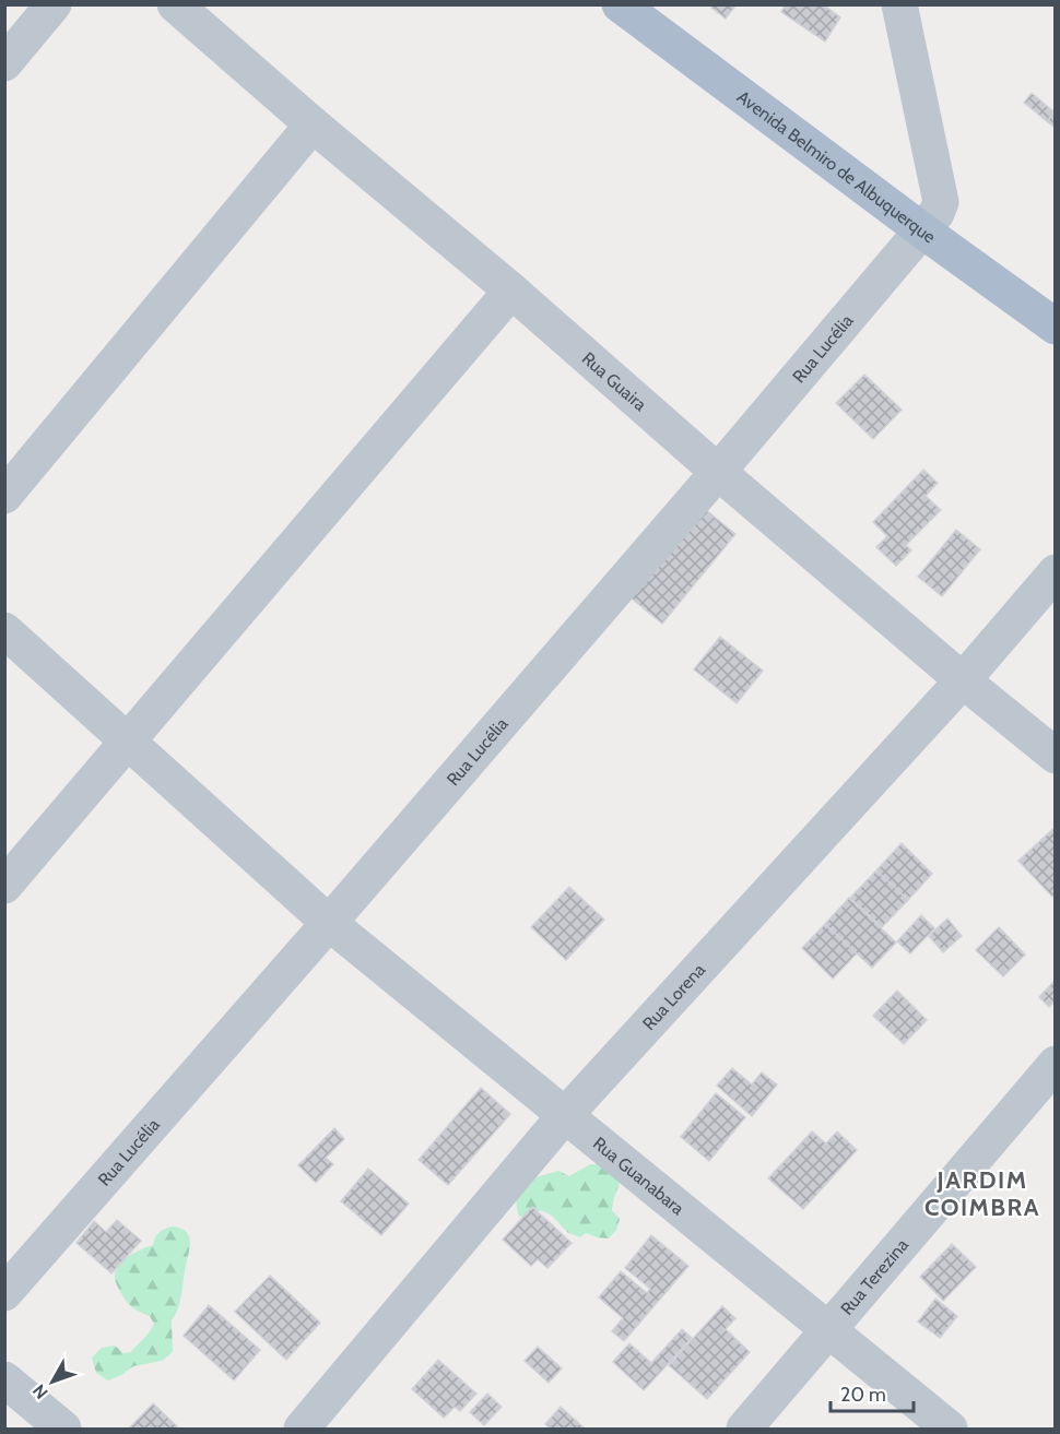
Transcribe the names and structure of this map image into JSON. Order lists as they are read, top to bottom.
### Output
{
  "streets": {
    "main road": ["Avenida Belmiro de Albuquerque"],
    "street": [
      "Rua Lucélia",
      "Rua Guaira",
      "Rua Lorena",
      "Rua Guanabara",
      "Rua Terezina"
    ]
  },
  "crossings": [
    ["Avenida Belmiro de Albuquerque", "Rua Lucélia"],
    ["Rua Lucélia", "Rua Guaira"],
    ["Rua Lucélia", "Rua Guanabara"],
    ["Rua Guaira", "Rua Lorena"],
    ["Rua Lorena", "Rua Guanabara"],
    ["Rua Guanabara", "Rua Terezina"]
  ],
  "districts": ["JARDIM COIMBRA"],
  "scale_bar": "20 m",
  "north": "bottom left"
}
